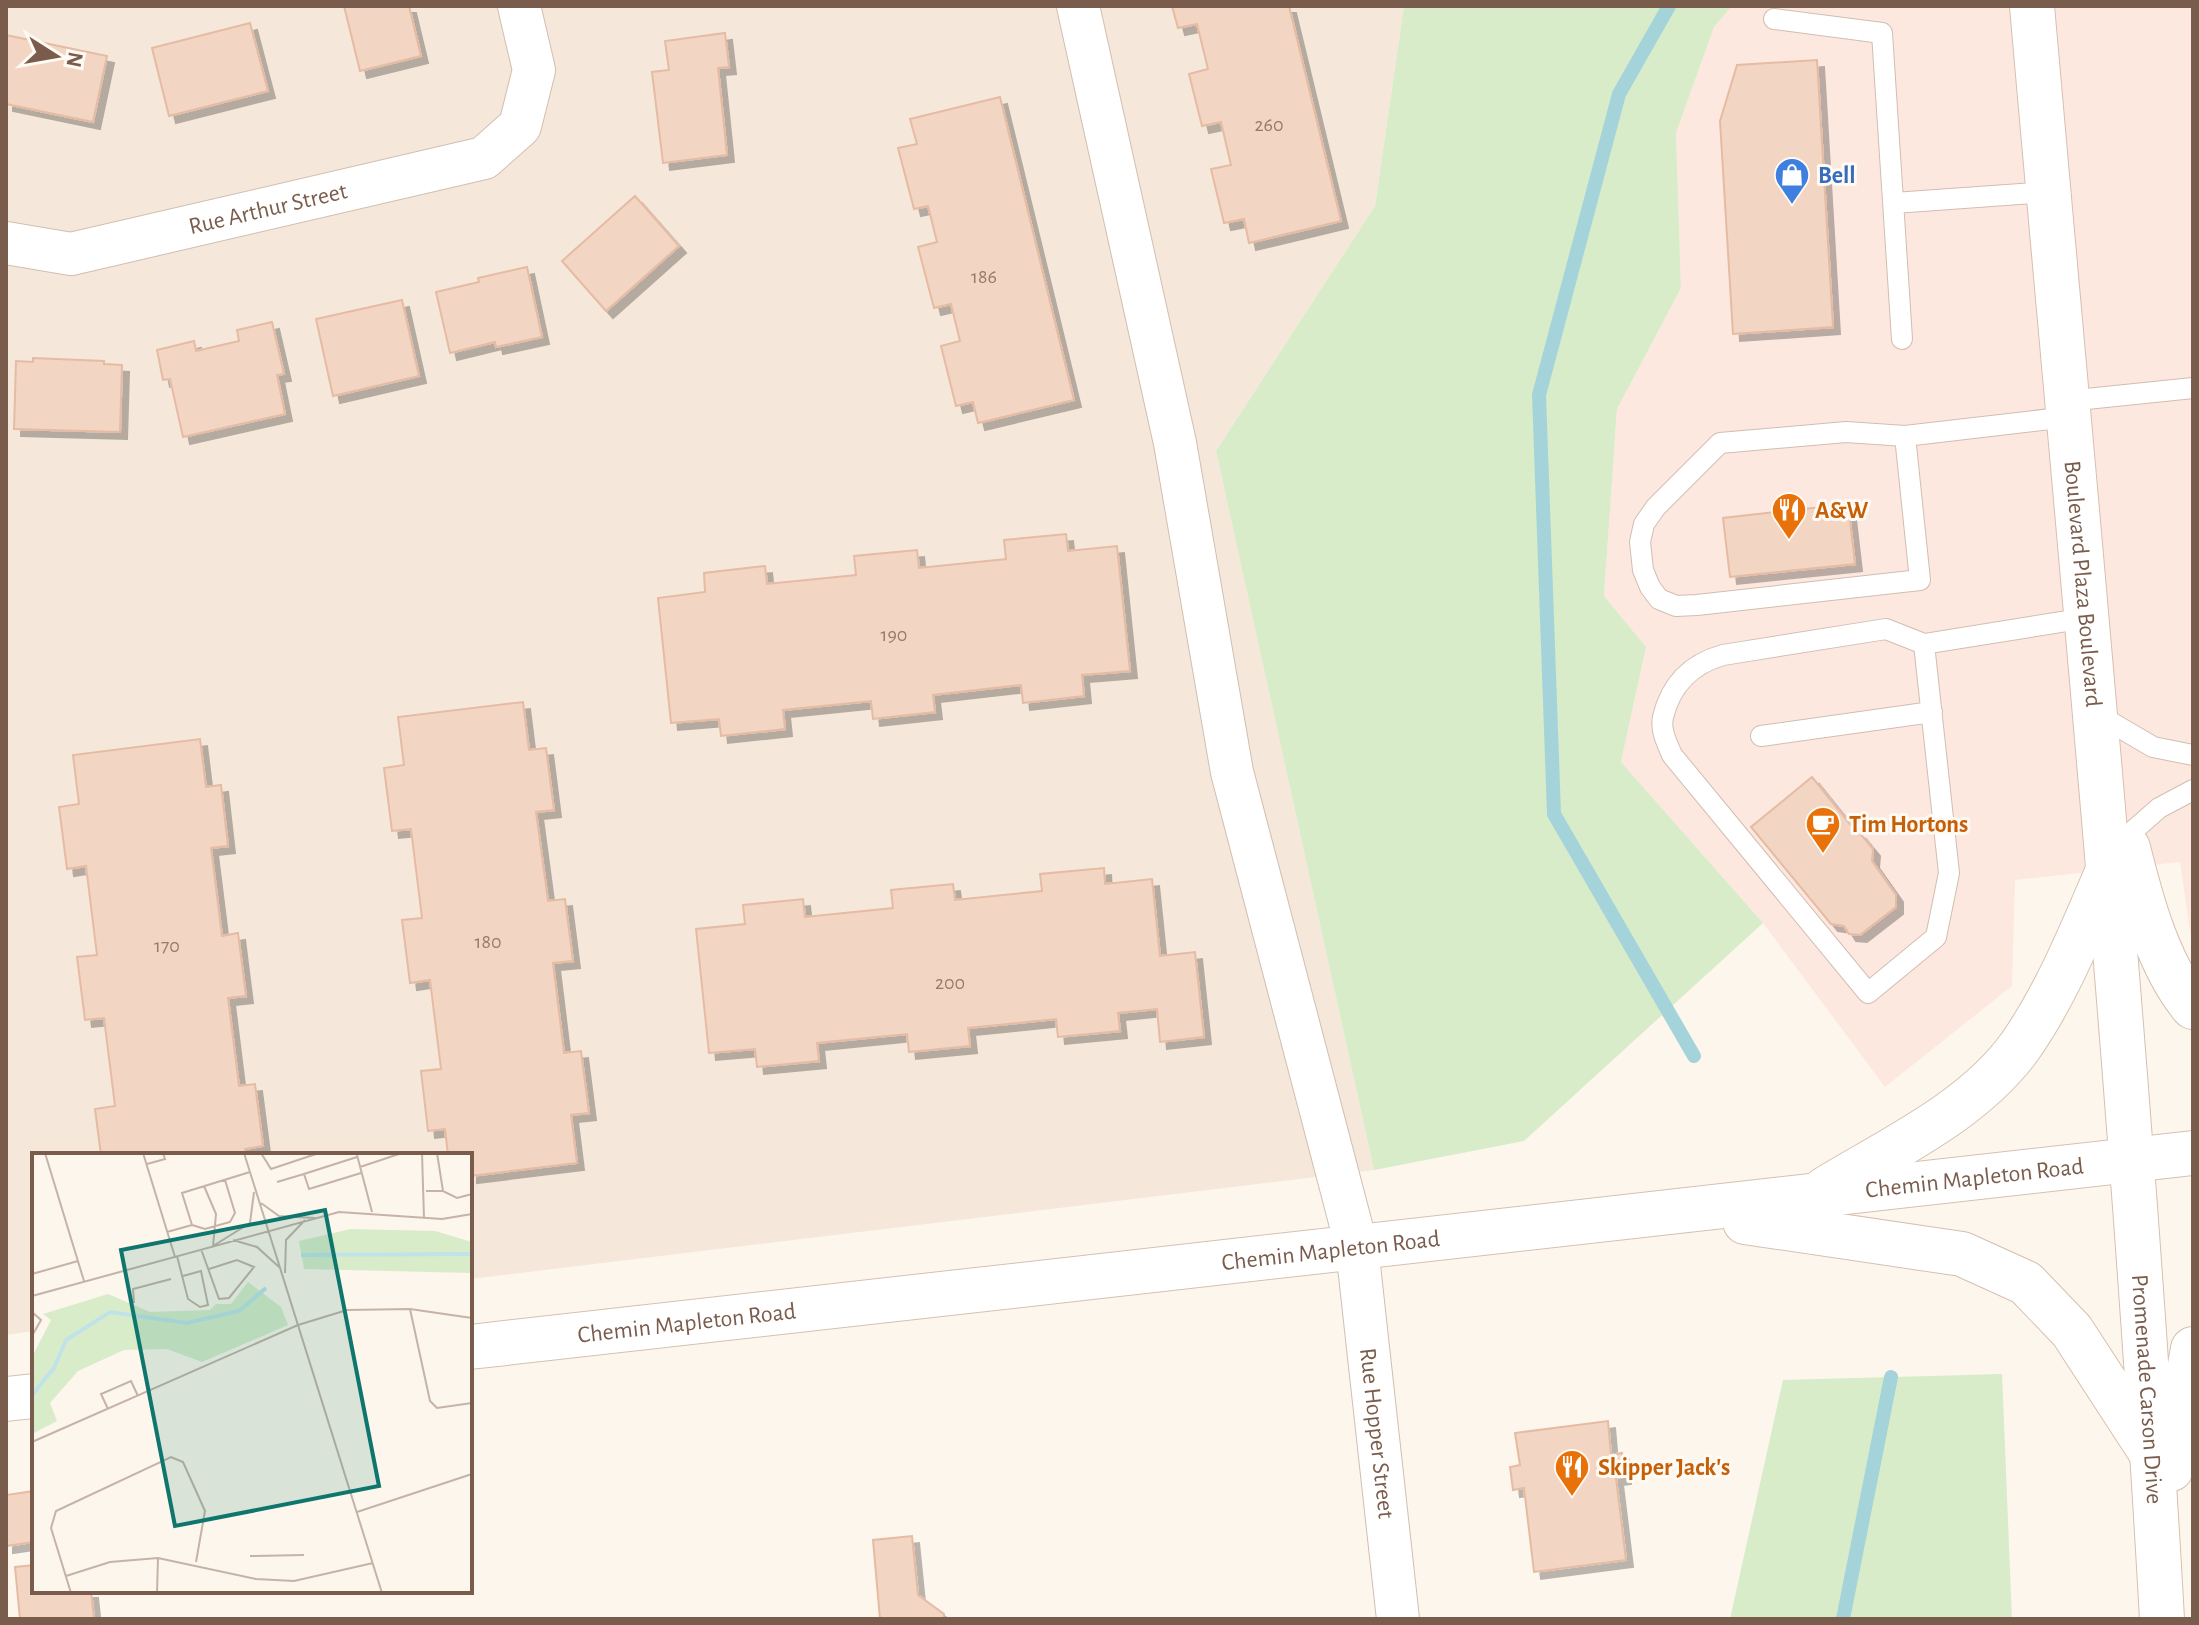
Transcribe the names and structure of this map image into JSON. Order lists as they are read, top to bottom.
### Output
{
  "streets": {
    "main road": ["Boulevard Plaza Boulevard", "Chemin Mapleton Road", "Promenade Carson Drive"],
    "street": ["Rue Arthur Street", "Rue Hopper Street"]
  },
  "crossings": [
    ["Chemin Mapleton Road", "Promenade Carson Drive"],
    ["Chemin Mapleton Road", "Rue Hopper Street"]
  ],
  "places": {
    "shop": ["Bell"],
    "restaurant": ["A&W", "Skipper Jack's"],
    "cafe": ["Tim Hortons"]
  },
  "house_numbers": [
    "260",
    "186",
    "190",
    "180",
    "170",
    "200"
  ],
  "north": "right"
}
